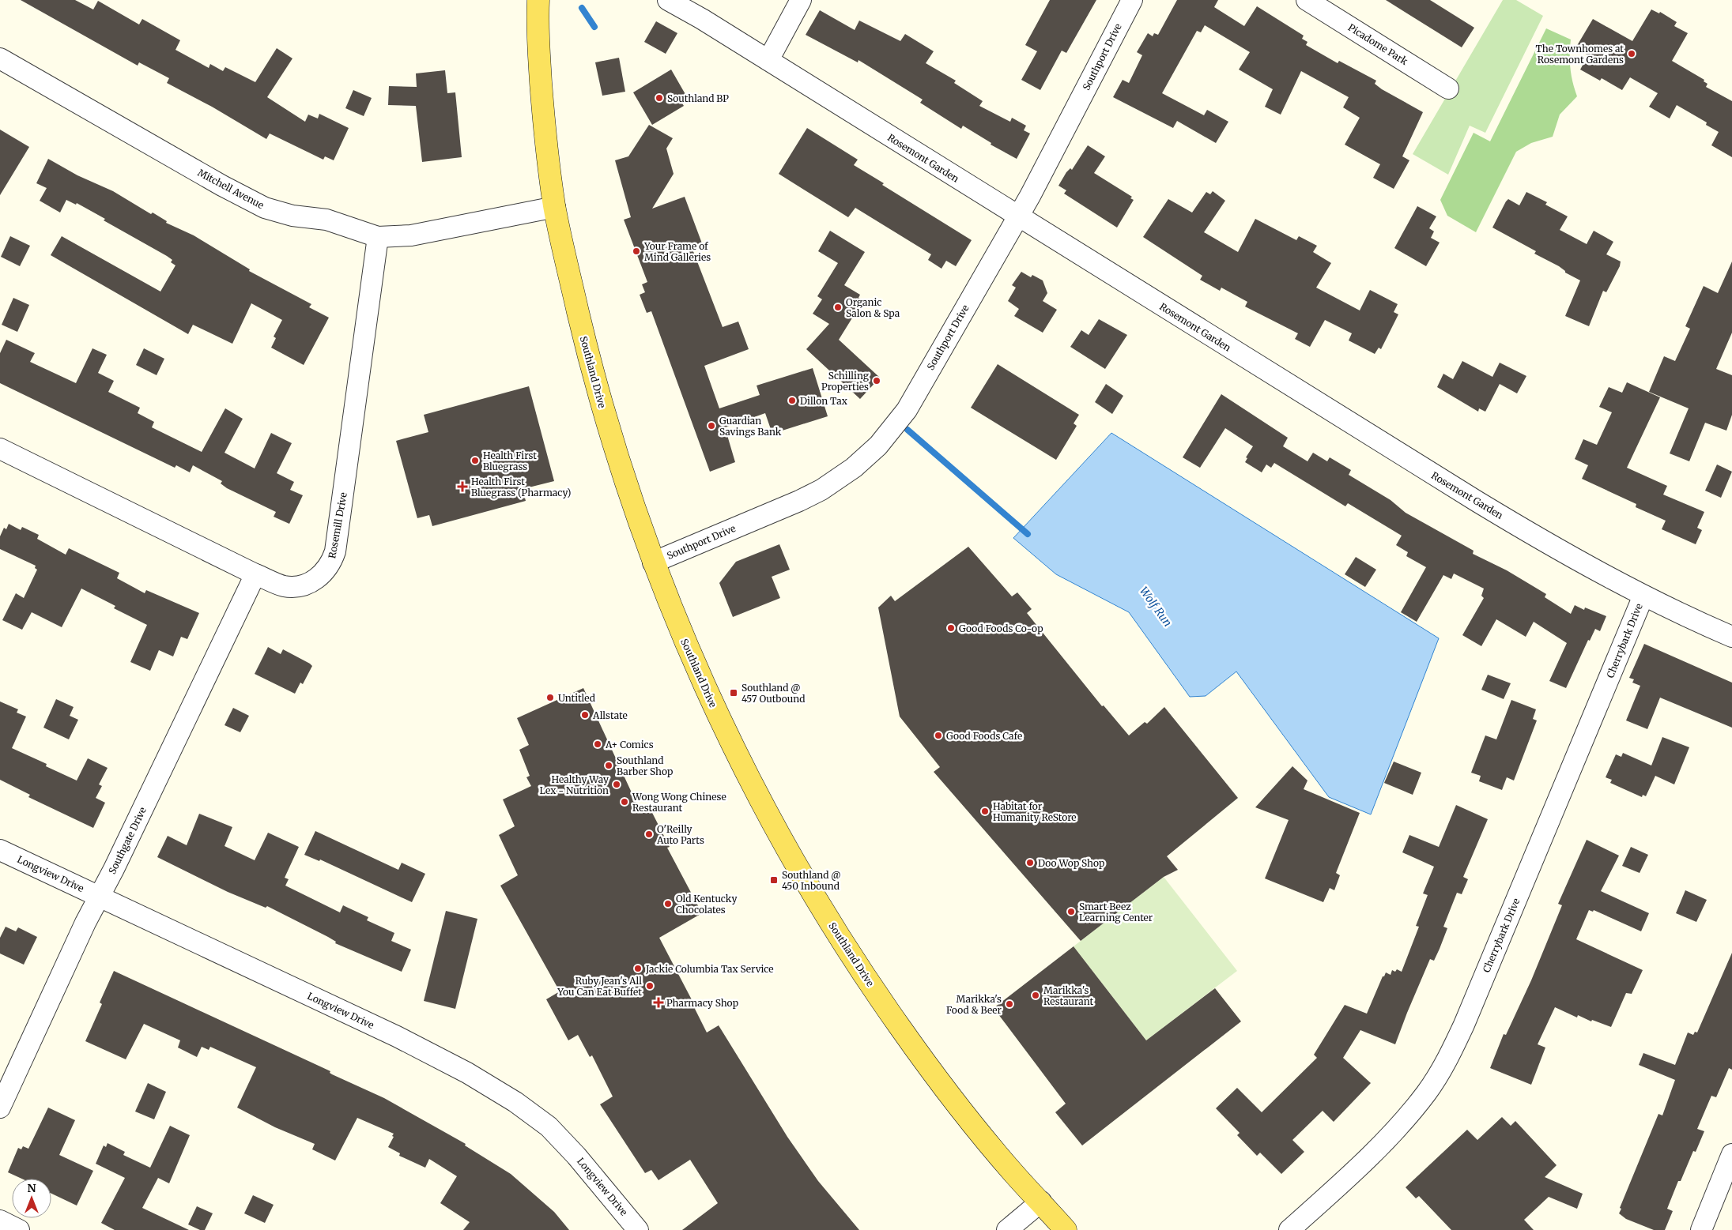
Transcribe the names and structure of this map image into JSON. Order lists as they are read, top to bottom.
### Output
{
  "streets": {
    "main road": ["Southland Drive"],
    "street": [
      "Picadome Park",
      "Southport Drive",
      "Rosemont Garden",
      "Mitchell Avenue",
      "Rosemill Drive",
      "Cherrybark Drive",
      "Southgate Drive",
      "Longview Drive"
    ]
  },
  "crossings": [
    ["Southport Drive", "Rosemont Garden"],
    ["Southport Drive", "Southland Drive"],
    ["Rosemont Garden", "Cherrybark Drive"],
    ["Mitchell Avenue", "Southland Drive"],
    ["Mitchell Avenue", "Rosemill Drive"],
    ["Rosemill Drive", "Southgate Drive"],
    ["Southgate Drive", "Longview Drive"]
  ],
  "water": ["Wolf Run"],
  "places": {
    "other": [
      "The Townhomes at Rosemont Gardens",
      "Southland BP",
      "Your Frame of Mind Galleries",
      "Organic Salon & Spa",
      "Schilling Properties",
      "Dillon Tax",
      "Guardian Savings Bank",
      "Health First Bluegrass",
      "Good Foods Co-op",
      "Untitled",
      "Allstate",
      "Good Foods Cafe",
      "A+ Comics",
      "Southland Barber Shop",
      "Healthy Way Lex - Nutrition",
      "Wong Wong Chinese Restaurant",
      "Habitat for Humanity ReStore",
      "O'Reilly Auto Parts",
      "Doo Wop Shop",
      "Old Kentucky Chocolates",
      "Smart Beez Learning Center",
      "Jackie Columbia Tax Service",
      "Ruby Jean's All You Can Eat Buffet",
      "Marikka's Restaurant",
      "Marikka's Food & Beer"
    ],
    "health": ["Health First Bluegrass (Pharmacy)", "Pharmacy Shop"],
    "transit": ["Southland @ 457 Outbound", "Southland @ 450 Inbound"]
  },
  "north": "top"
}
